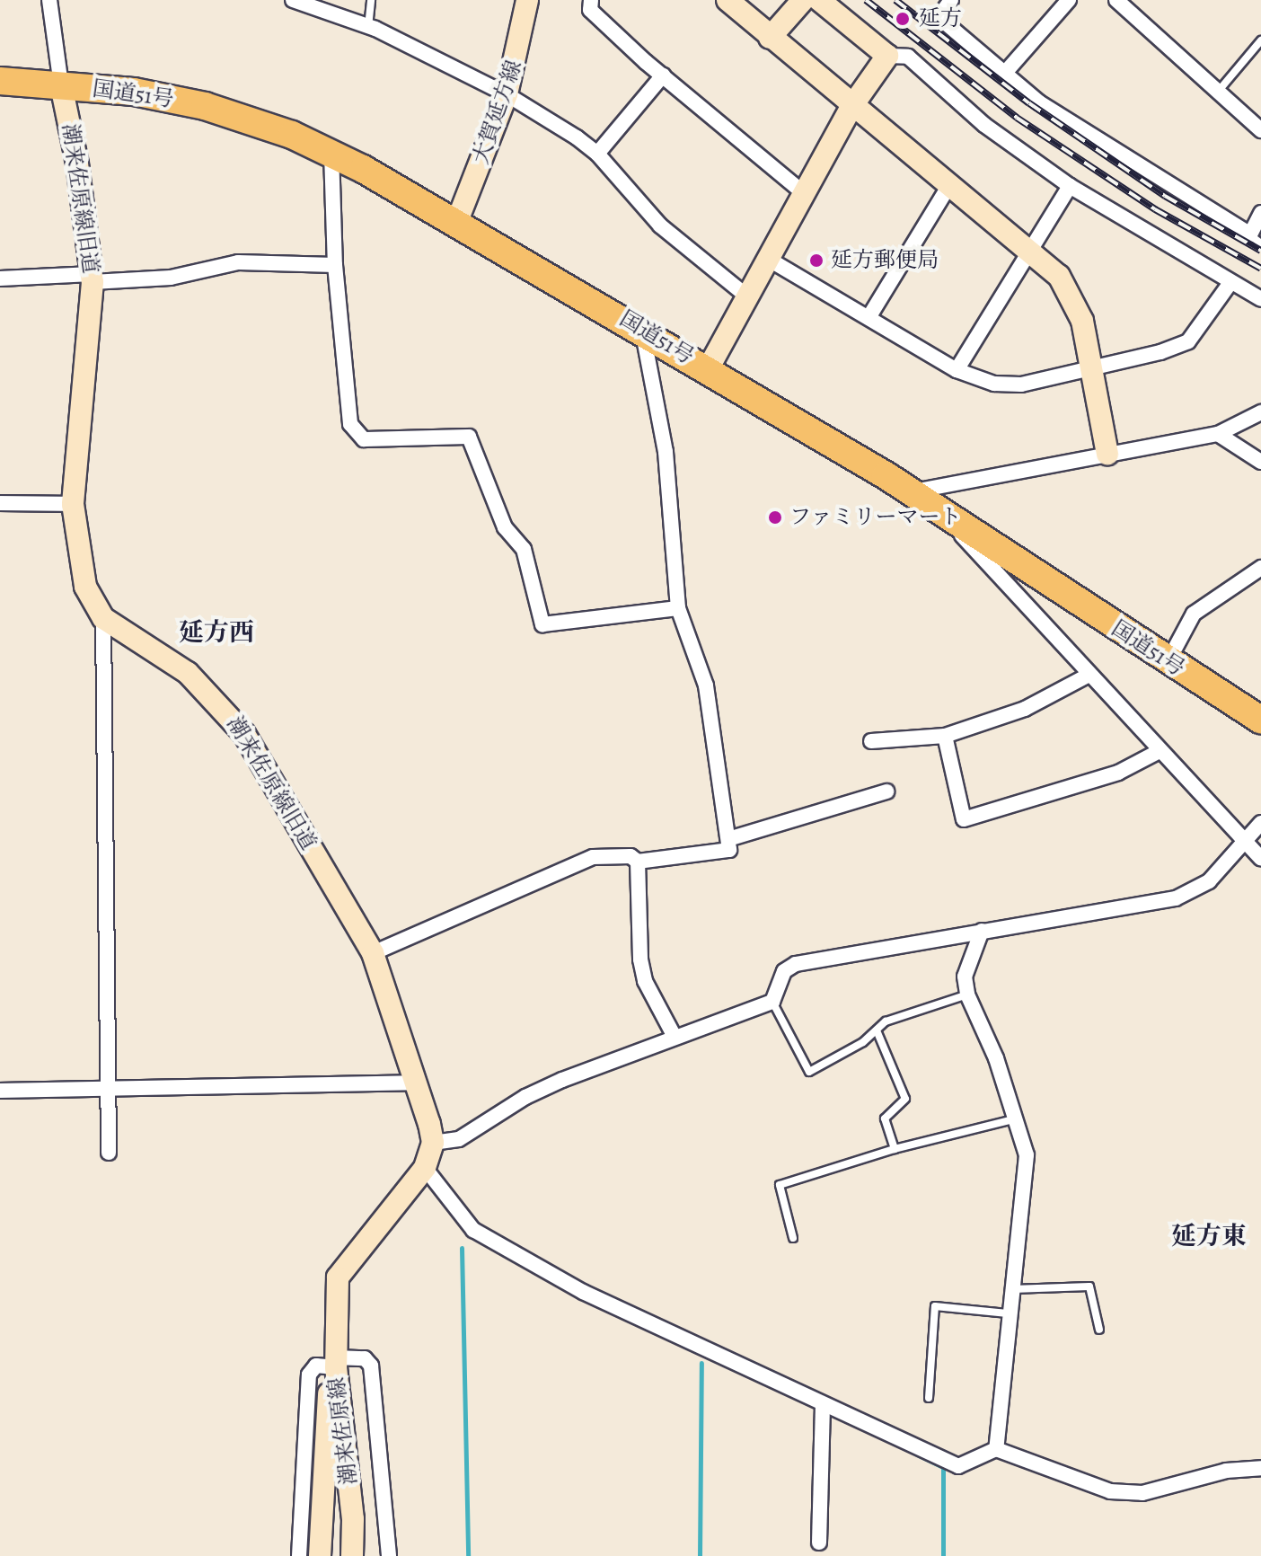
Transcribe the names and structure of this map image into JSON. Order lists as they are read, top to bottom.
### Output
{
  "streets": {
    "highway": ["国道51号"],
    "street": ["大賀延方線", "潮来佐原線旧道", "潮来佐原線"]
  },
  "crossings": [
    ["国道51号", "大賀延方線"],
    ["国道51号", "潮来佐原線旧道"]
  ],
  "districts": ["延方西", "延方東"],
  "places": ["延方", "延方郵便局", "ファミリーマート"]
}
